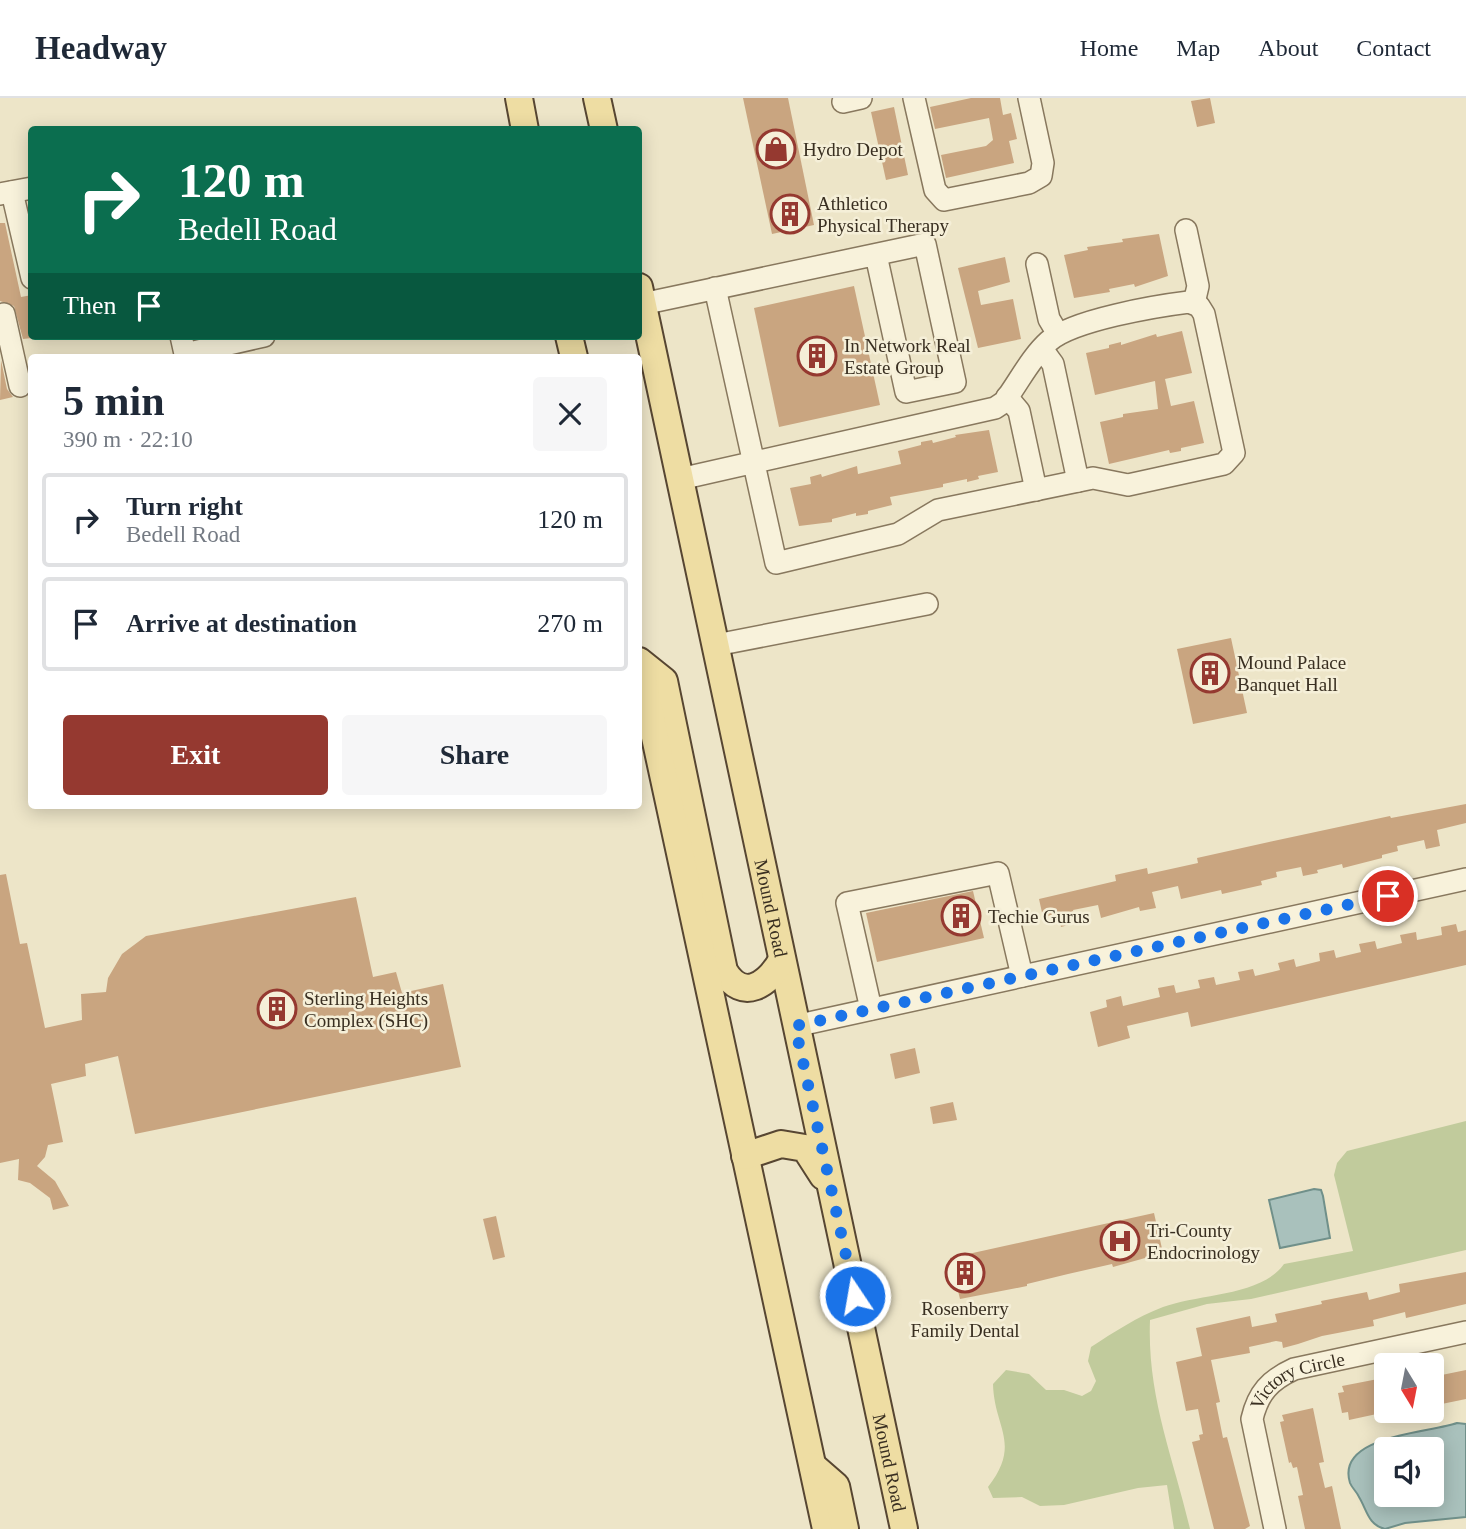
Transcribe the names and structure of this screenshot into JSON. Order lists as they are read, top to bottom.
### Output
{
  "streets": {
    "main road": ["Mound Road"],
    "street": ["Victory Circle"]
  },
  "places": {
    "shop": ["Hydro Depot"],
    "building": [
      "Athletico Physical Therapy",
      "In Network Real Estate Group",
      "Mound Palace Banquet Hall",
      "Techie Gurus",
      "Sterling Heights Complex (SHC)",
      "Rosenberry Family Dental"
    ],
    "hospital": ["Tri-County Endocrinology"]
  },
  "north": "bottom",
  "page": {
    "header": "Headway",
    "nav": [
      "Home",
      "Map",
      "About",
      "Contact"
    ],
    "turn": ["120 m", "Bedell Road"],
    "then": "Then",
    "heading": ["5 min", "390 m · 22:10"],
    "list": [
      {
        "name": "Turn right",
        "note": "Bedell Road",
        "value": "120 m"
      },
      {
        "name": "Arrive at destination",
        "value": "270 m"
      }
    ],
    "buttons": ["Exit", "Share"]
  }
}
